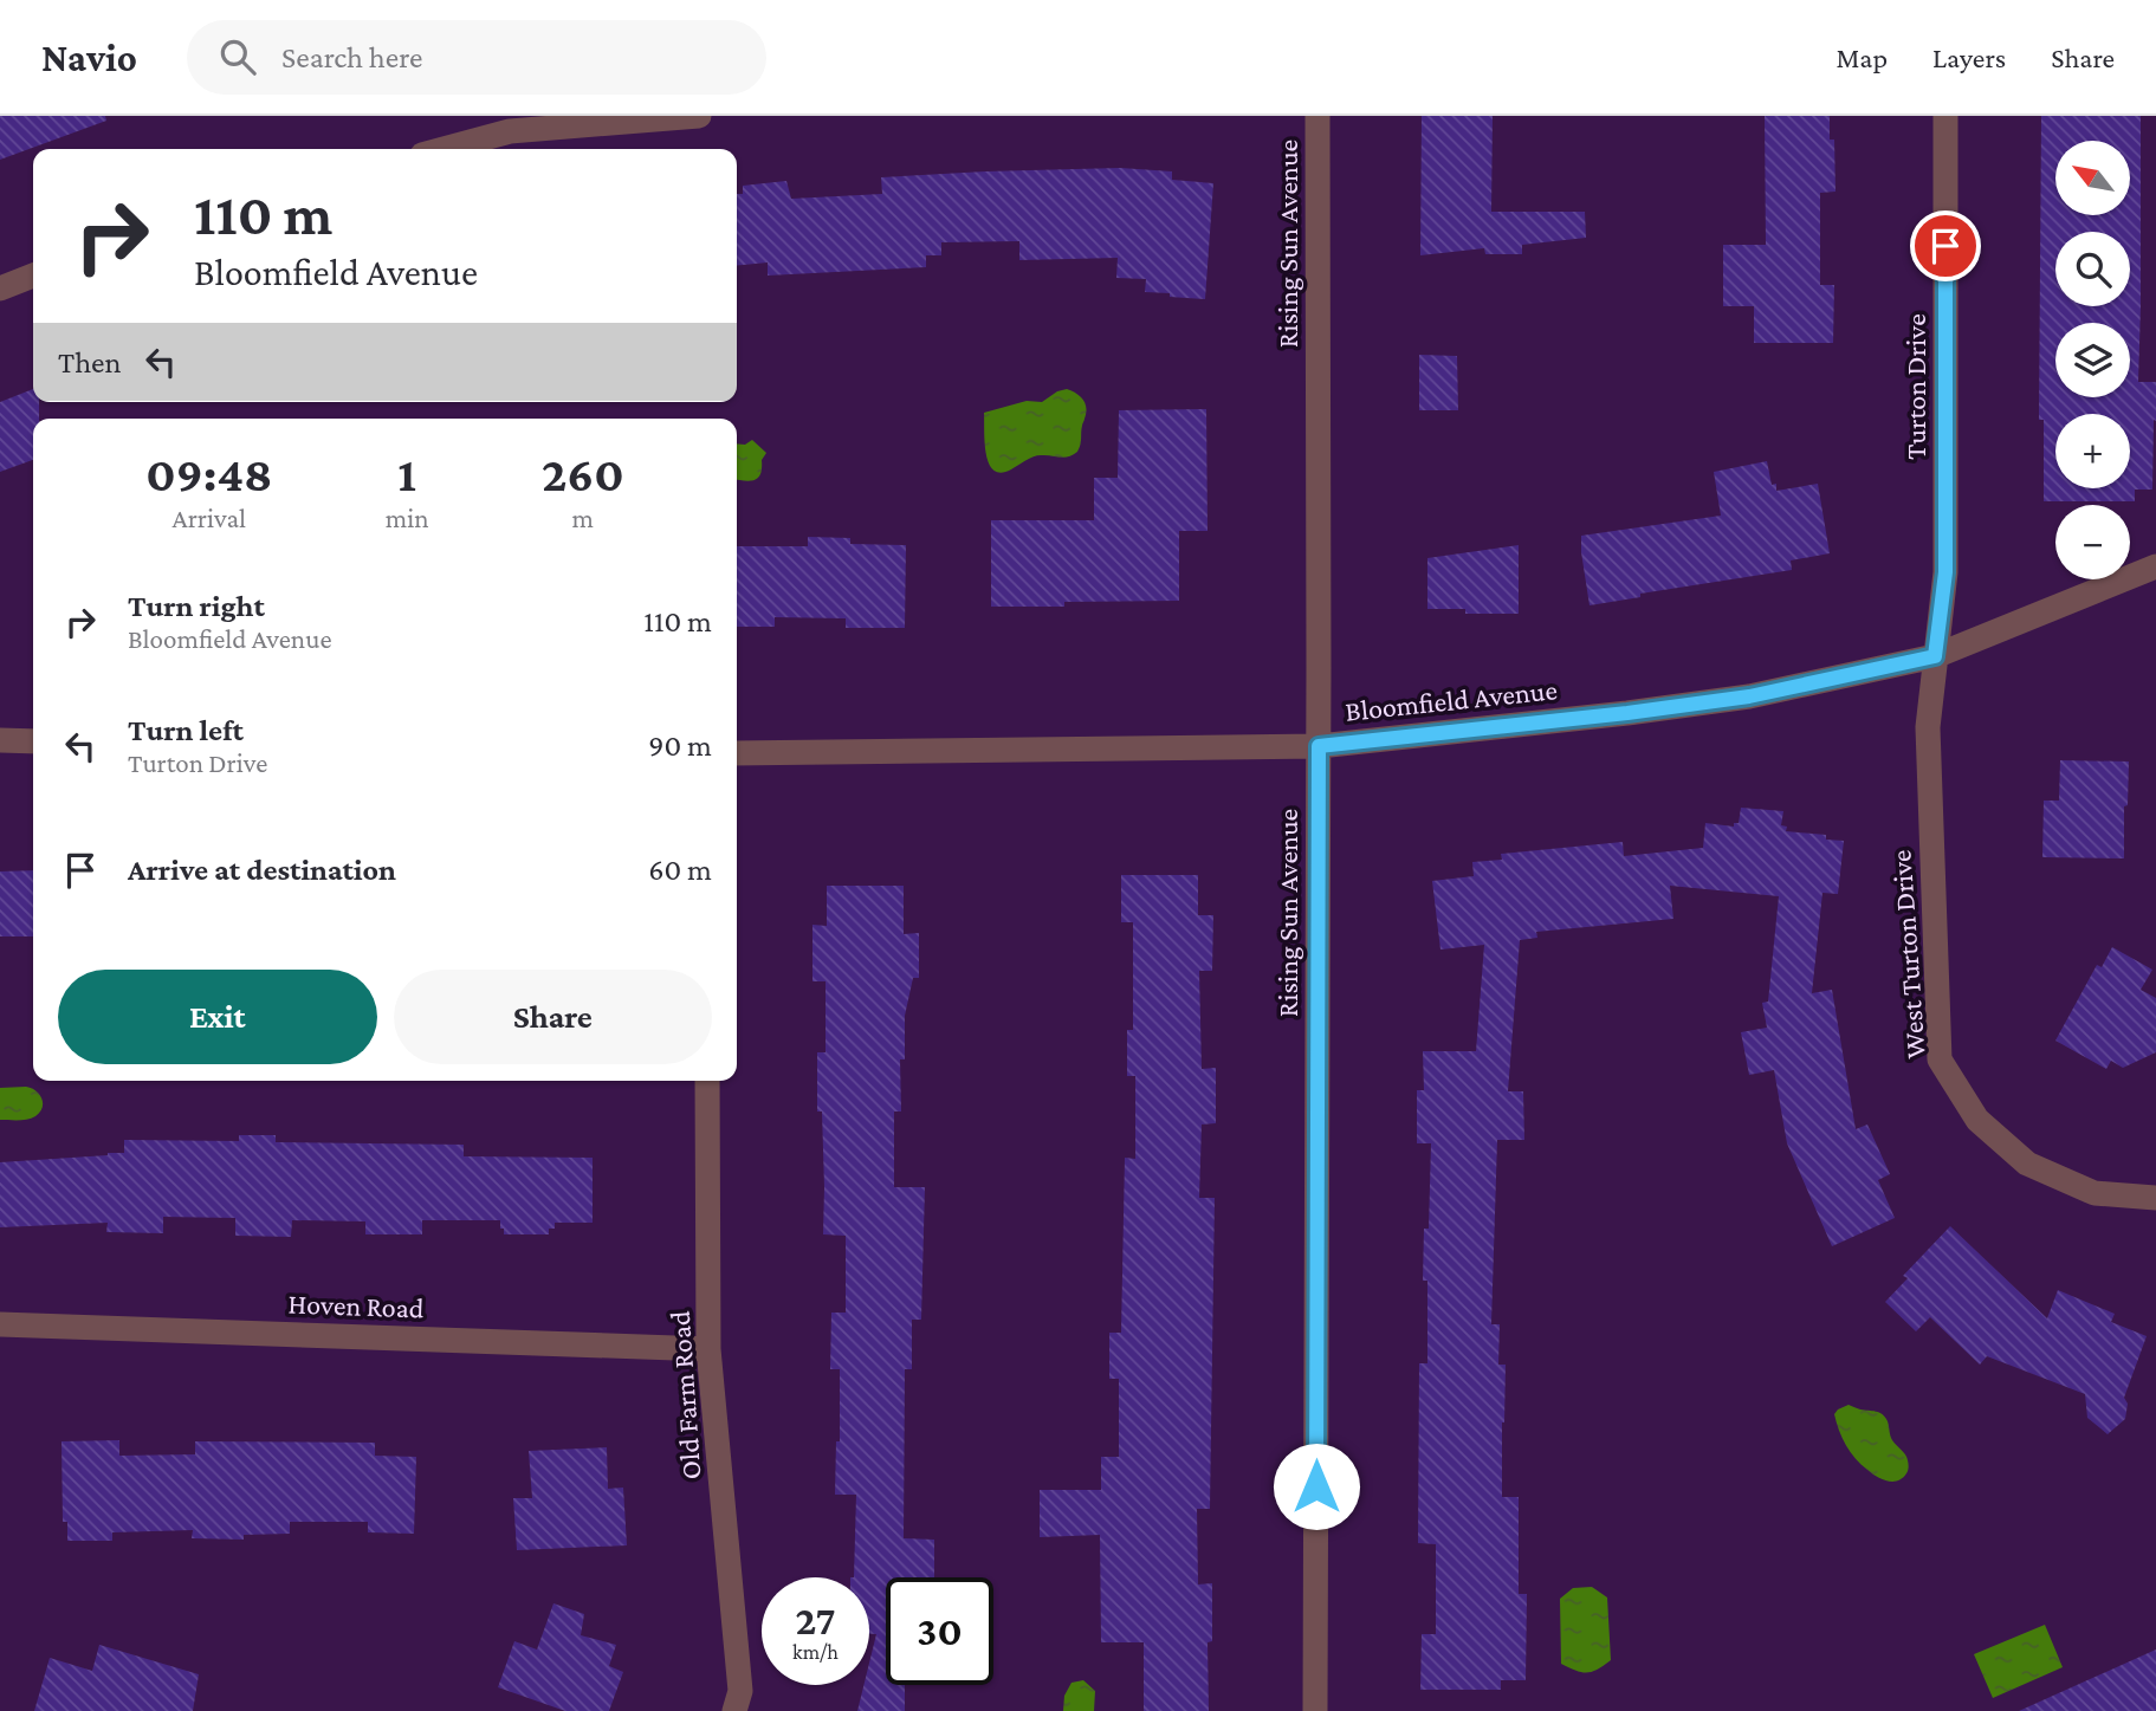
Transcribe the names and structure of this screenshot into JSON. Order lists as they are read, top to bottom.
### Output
{
  "streets": {
    "street": [
      "Rising Sun Avenue",
      "Turton Drive",
      "Bloomfield Avenue",
      "West Turton Drive",
      "Hoven Road",
      "Old Farm Road"
    ]
  },
  "crossings": [
    ["Rising Sun Avenue", "Bloomfield Avenue"],
    ["Turton Drive", "Bloomfield Avenue"],
    ["Turton Drive", "West Turton Drive"],
    ["Bloomfield Avenue", "West Turton Drive"],
    ["Hoven Road", "Old Farm Road"]
  ],
  "north": "top left",
  "page": {
    "header": "Navio",
    "search": "Search here",
    "nav": ["Map", "Layers", "Share"],
    "map_buttons": ["+", "−"],
    "turn": ["110 m", "Bloomfield Avenue"],
    "then": "Then",
    "eta": [
      "09:48",
      "Arrival",
      "1",
      "min",
      "260",
      "m"
    ],
    "list": [
      {
        "name": "Turn right",
        "note": "Bloomfield Avenue",
        "value": "110 m"
      },
      {
        "name": "Turn left",
        "note": "Turton Drive",
        "value": "90 m"
      },
      {
        "name": "Arrive at destination",
        "value": "60 m"
      }
    ],
    "buttons": ["Exit", "Share"],
    "speed": "27 km/h",
    "limit": "30"
  }
}
